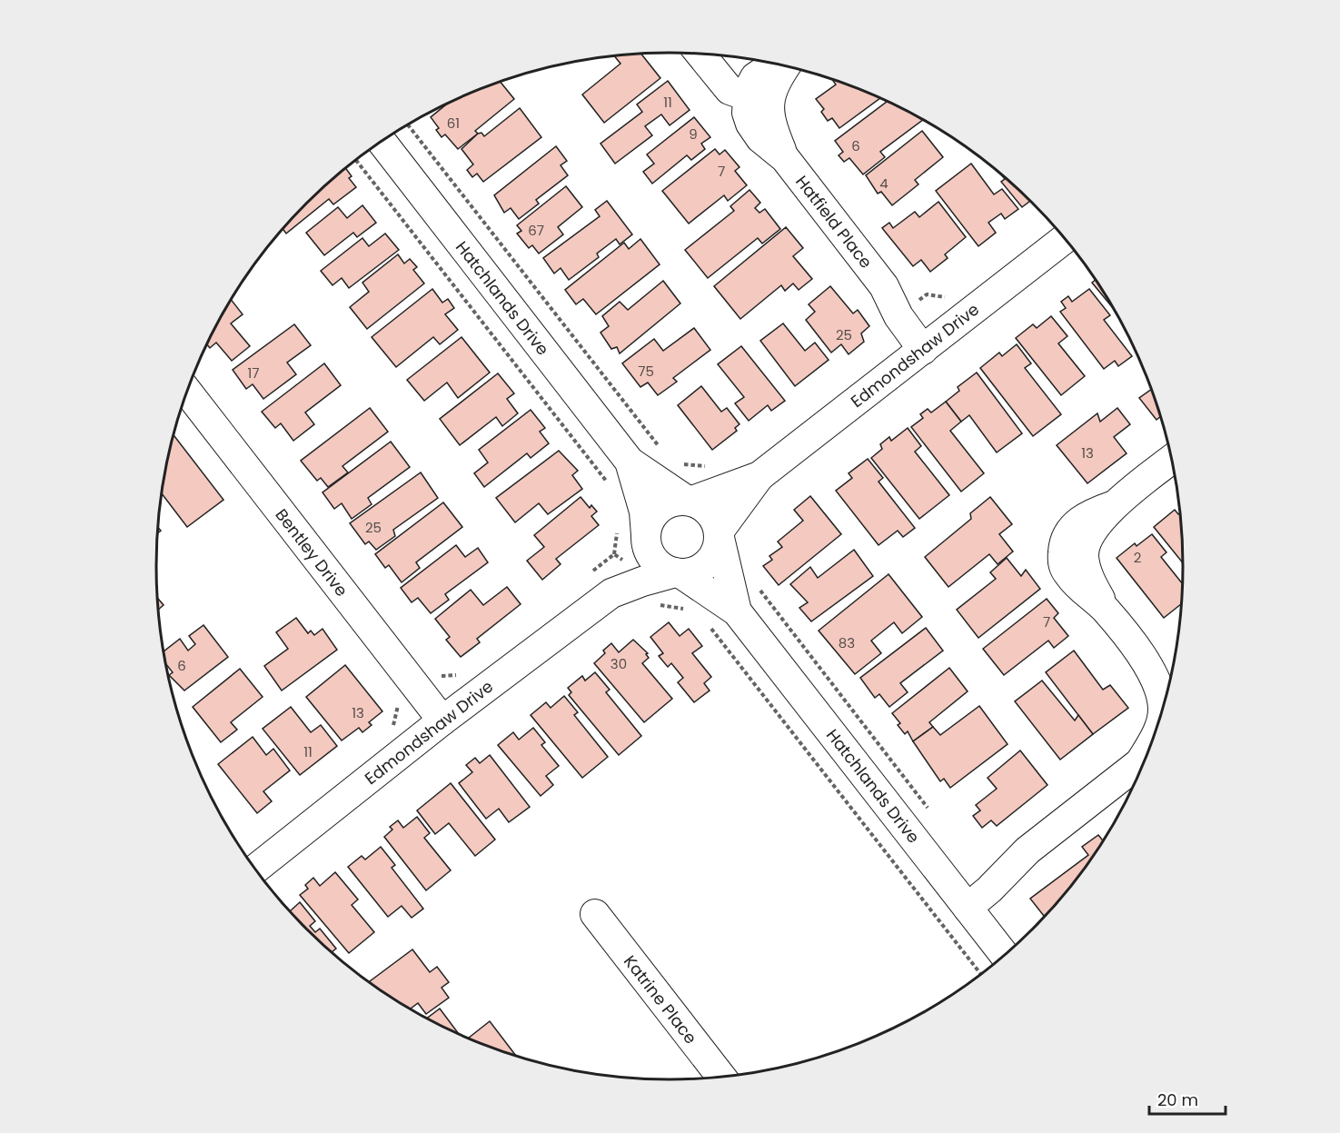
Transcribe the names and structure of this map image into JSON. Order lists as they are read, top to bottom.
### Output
{
  "streets": {
    "street": [
      "Hatfield Place",
      "Hatchlands Drive",
      "Edmondshaw Drive",
      "Bentley Drive",
      "Katrine Place"
    ]
  },
  "crossings": [
    ["Hatfield Place", "Edmondshaw Drive"],
    ["Hatchlands Drive", "Edmondshaw Drive"],
    ["Edmondshaw Drive", "Bentley Drive"]
  ],
  "house_numbers": [
    "11",
    "61",
    "9",
    "6",
    "7",
    "4",
    "67",
    "25",
    "75",
    "17",
    "13",
    "25",
    "2",
    "7",
    "83",
    "30",
    "6",
    "13",
    "11"
  ],
  "scale_bar": "20 m"
}
